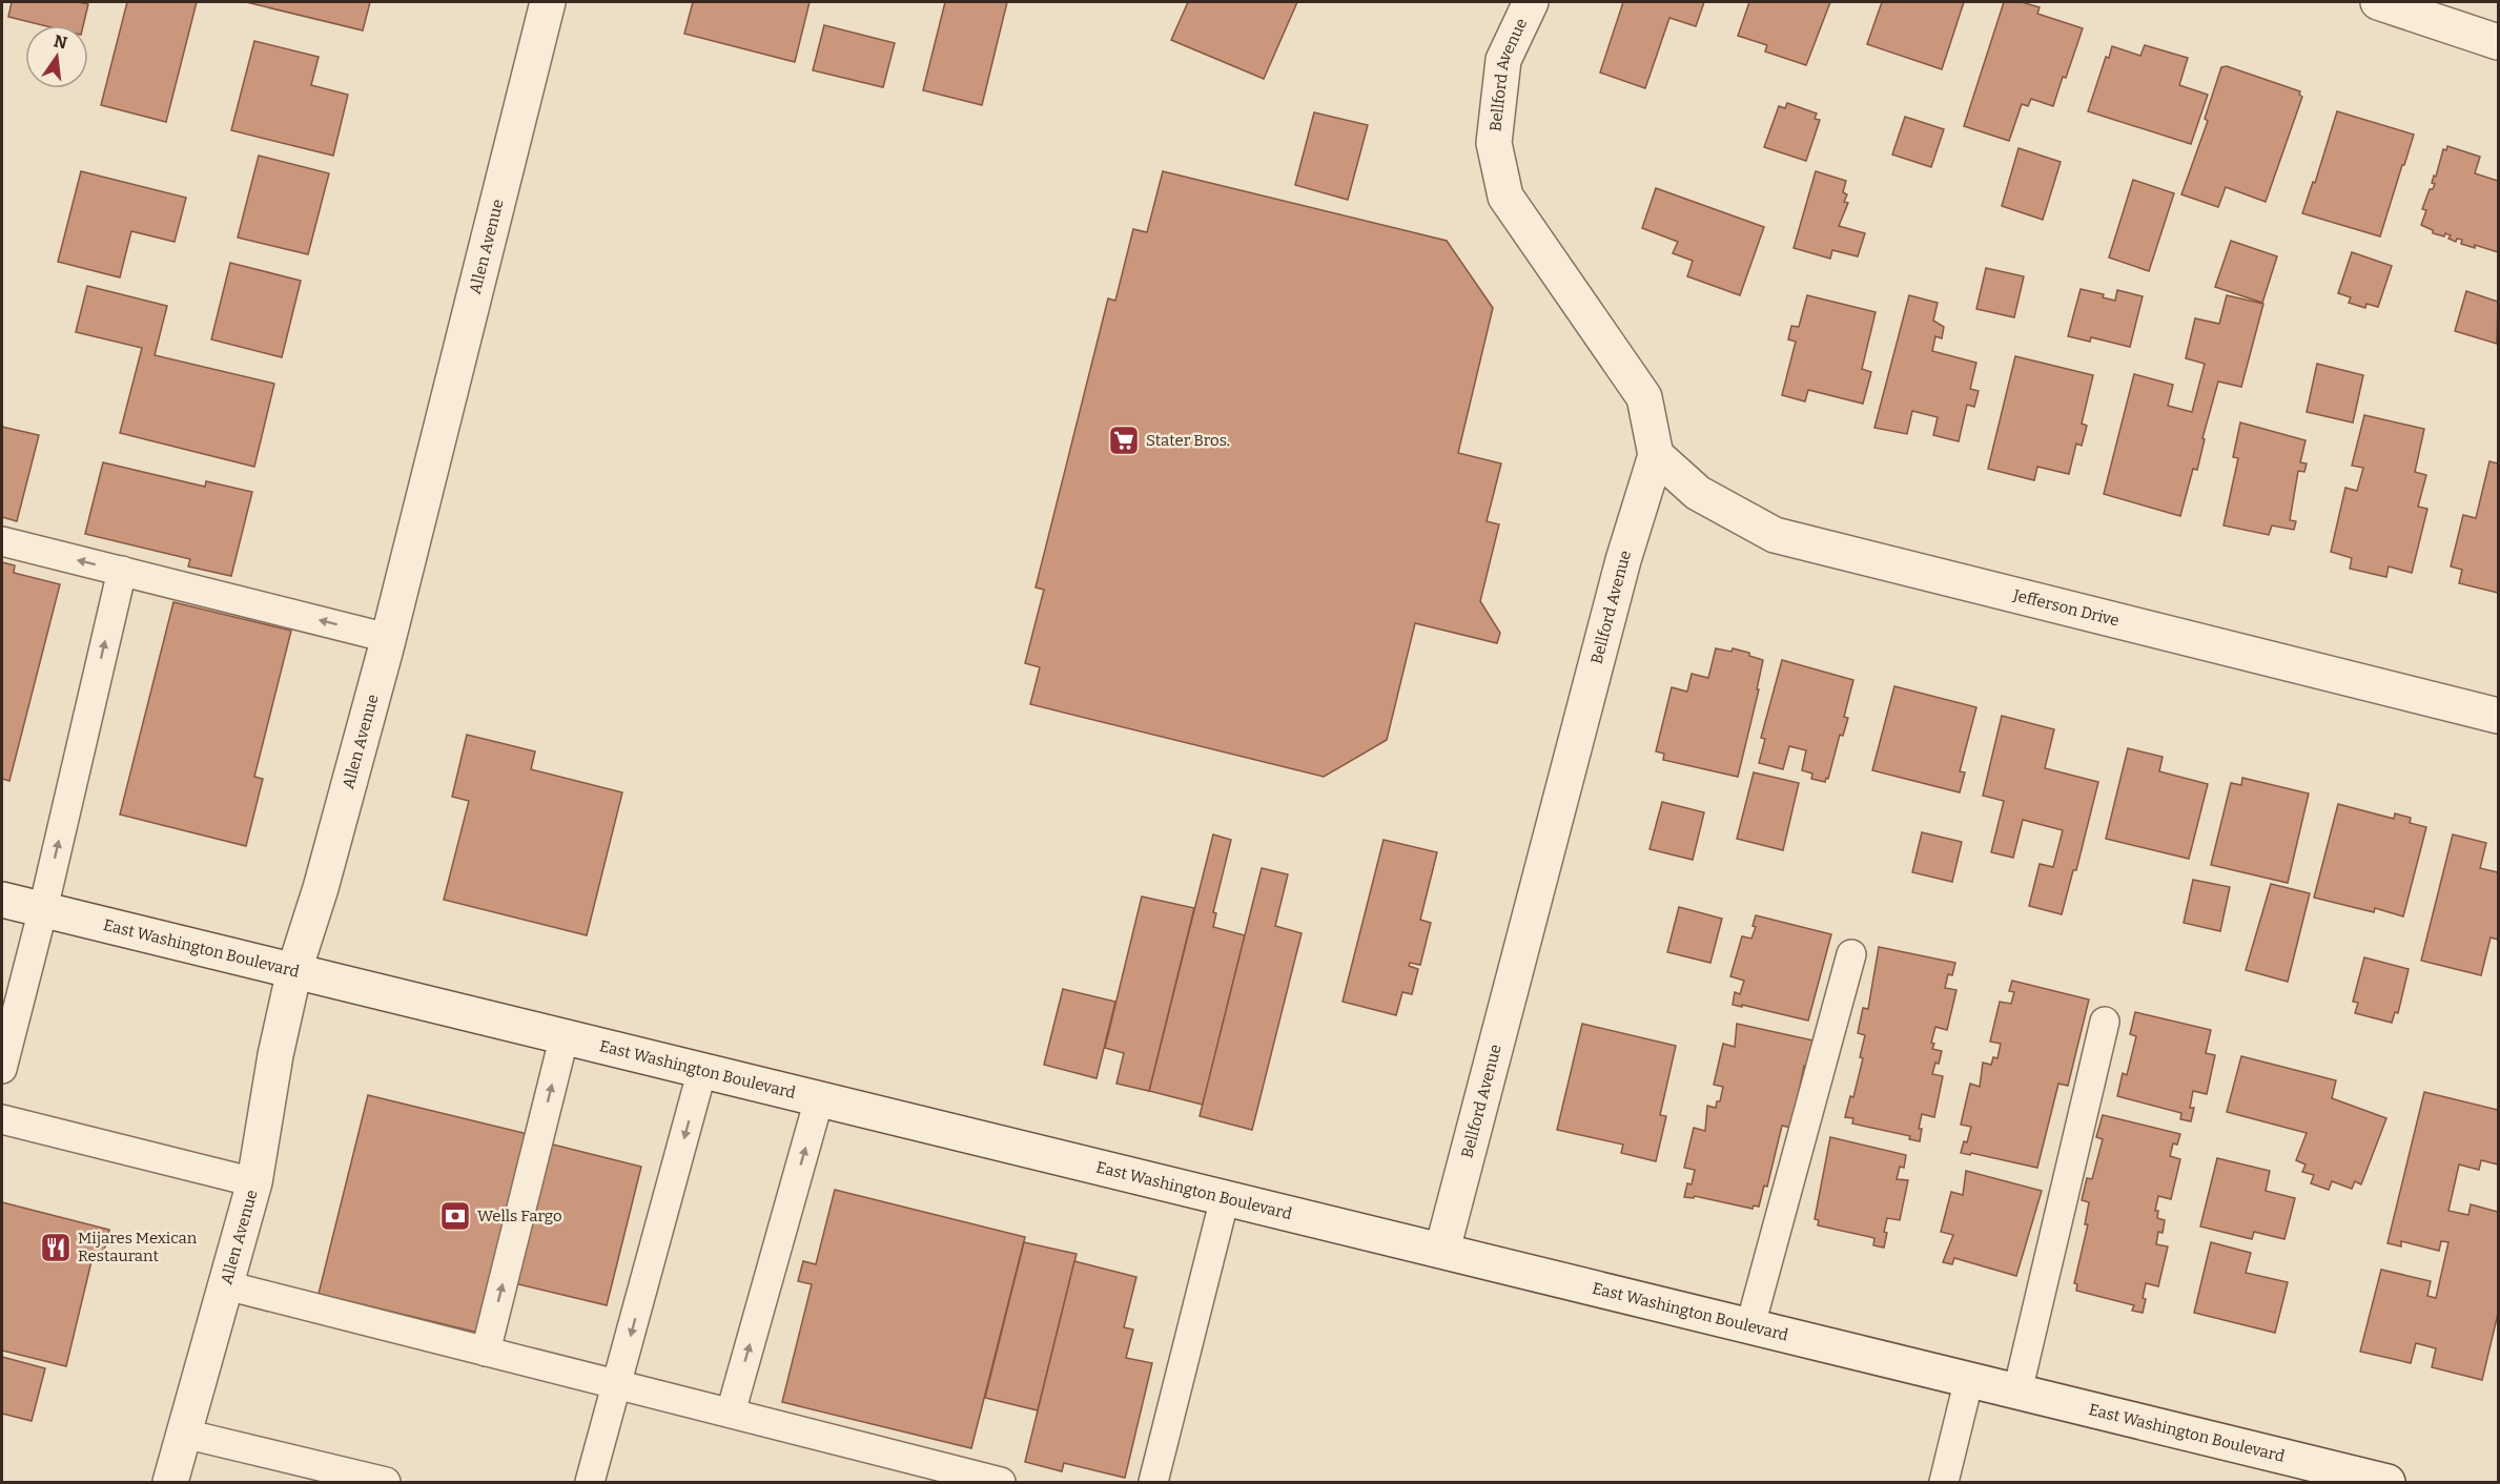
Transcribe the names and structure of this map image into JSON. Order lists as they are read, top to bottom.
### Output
{
  "streets": {
    "street": [
      "Bellford Avenue",
      "Allen Avenue",
      "Jefferson Drive",
      "East Washington Boulevard"
    ]
  },
  "crossings": [
    ["Bellford Avenue", "Jefferson Drive"],
    ["Bellford Avenue", "East Washington Boulevard"],
    ["Allen Avenue", "East Washington Boulevard"]
  ],
  "places": {
    "supermarket": ["Stater Bros."],
    "bank": ["Wells Fargo"],
    "restaurant": ["Mijares Mexican Restaurant"]
  },
  "north": "top"
}
